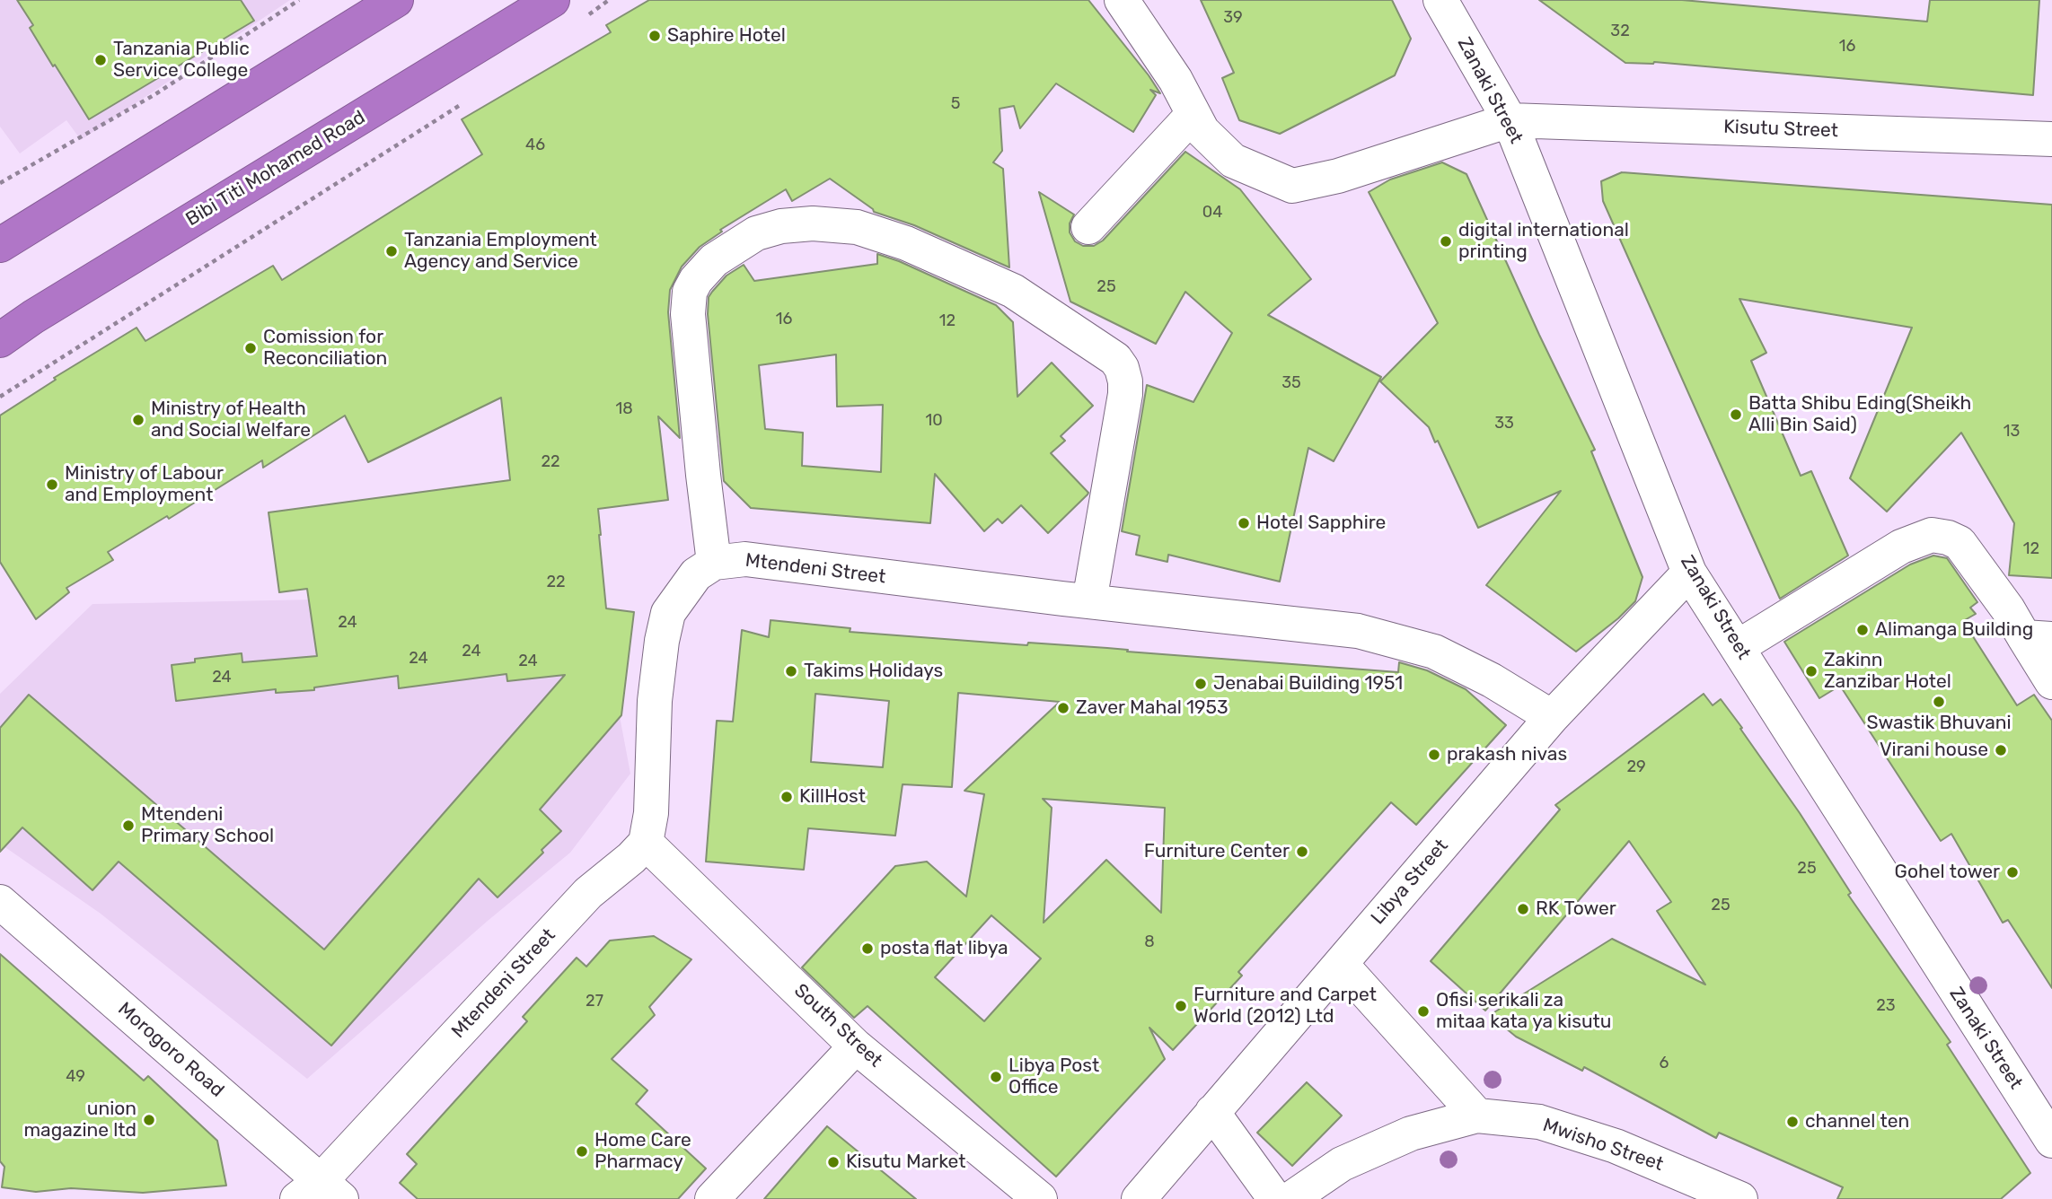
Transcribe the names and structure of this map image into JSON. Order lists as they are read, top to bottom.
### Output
{
  "streets": {
    "highway": ["Bibi Titi Mohamed Road"],
    "street": [
      "Zanaki Street",
      "Kisutu Street",
      "Mtendeni Street",
      "Libya Street",
      "South Street",
      "Morogoro Road",
      "Mwisho Street"
    ]
  },
  "crossings": [
    ["Zanaki Street", "Kisutu Street"],
    ["Zanaki Street", "Libya Street"],
    ["Mtendeni Street", "Libya Street"],
    ["Mtendeni Street", "South Street"],
    ["Mtendeni Street", "Morogoro Road"]
  ],
  "places": [
    "Saphire Hotel",
    "Tanzania Public Service College",
    "digital international printing",
    "Tanzania Employment Agency and Service",
    "Comission for Reconciliation",
    "Batta Shibu Eding(Sheikh Alli Bin Said)",
    "Ministry of Health and Social Welfare",
    "Ministry of Labour and Employment",
    "Hotel Sapphire",
    "Alimanga Building",
    "Takims Holidays",
    "Zakinn Zanzibar Hotel",
    "Jenabai Building 1951",
    "Swastik Bhuvani",
    "Zaver Mahal 1953",
    "Virani house",
    "prakash nivas",
    "KillHost",
    "Mtendeni Primary School",
    "Furniture Center",
    "Gohel tower",
    "RK Tower",
    "posta flat libya",
    "Furniture and Carpet World (2012) Ltd",
    "Ofisi serikali za mitaa kata ya kisutu",
    "Libya Post Office",
    "union magazine ltd",
    "channel ten",
    "Home Care Pharmacy",
    "Kisutu Market"
  ],
  "house_numbers": [
    "39",
    "32",
    "16",
    "5",
    "46",
    "04",
    "25",
    "16",
    "12",
    "35",
    "18",
    "10",
    "33",
    "13",
    "22",
    "12",
    "22",
    "24",
    "24",
    "24",
    "24",
    "24",
    "29",
    "25",
    "25",
    "8",
    "27",
    "23",
    "6",
    "49"
  ]
}
